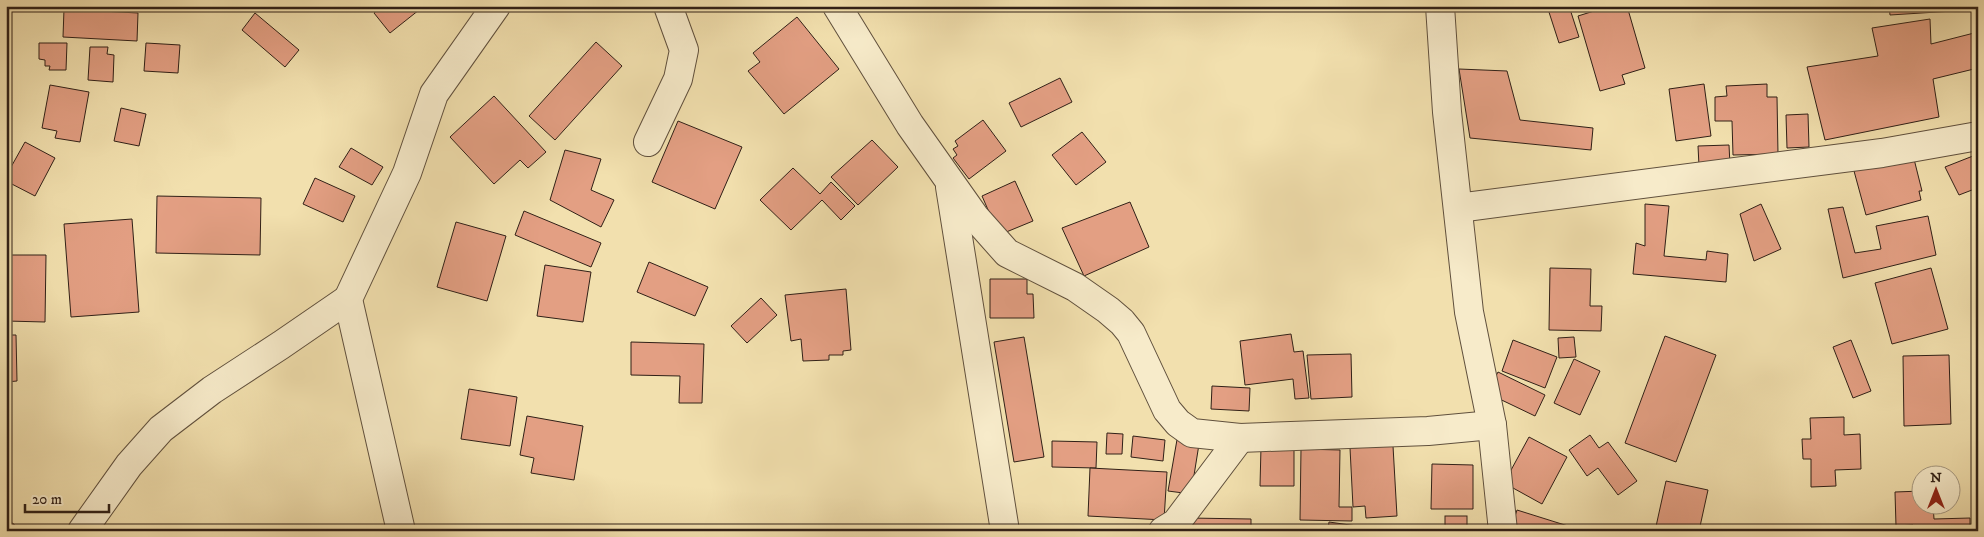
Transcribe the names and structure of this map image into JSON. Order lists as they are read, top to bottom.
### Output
{
  "scale_bar": "20 m",
  "north": "top"
}
